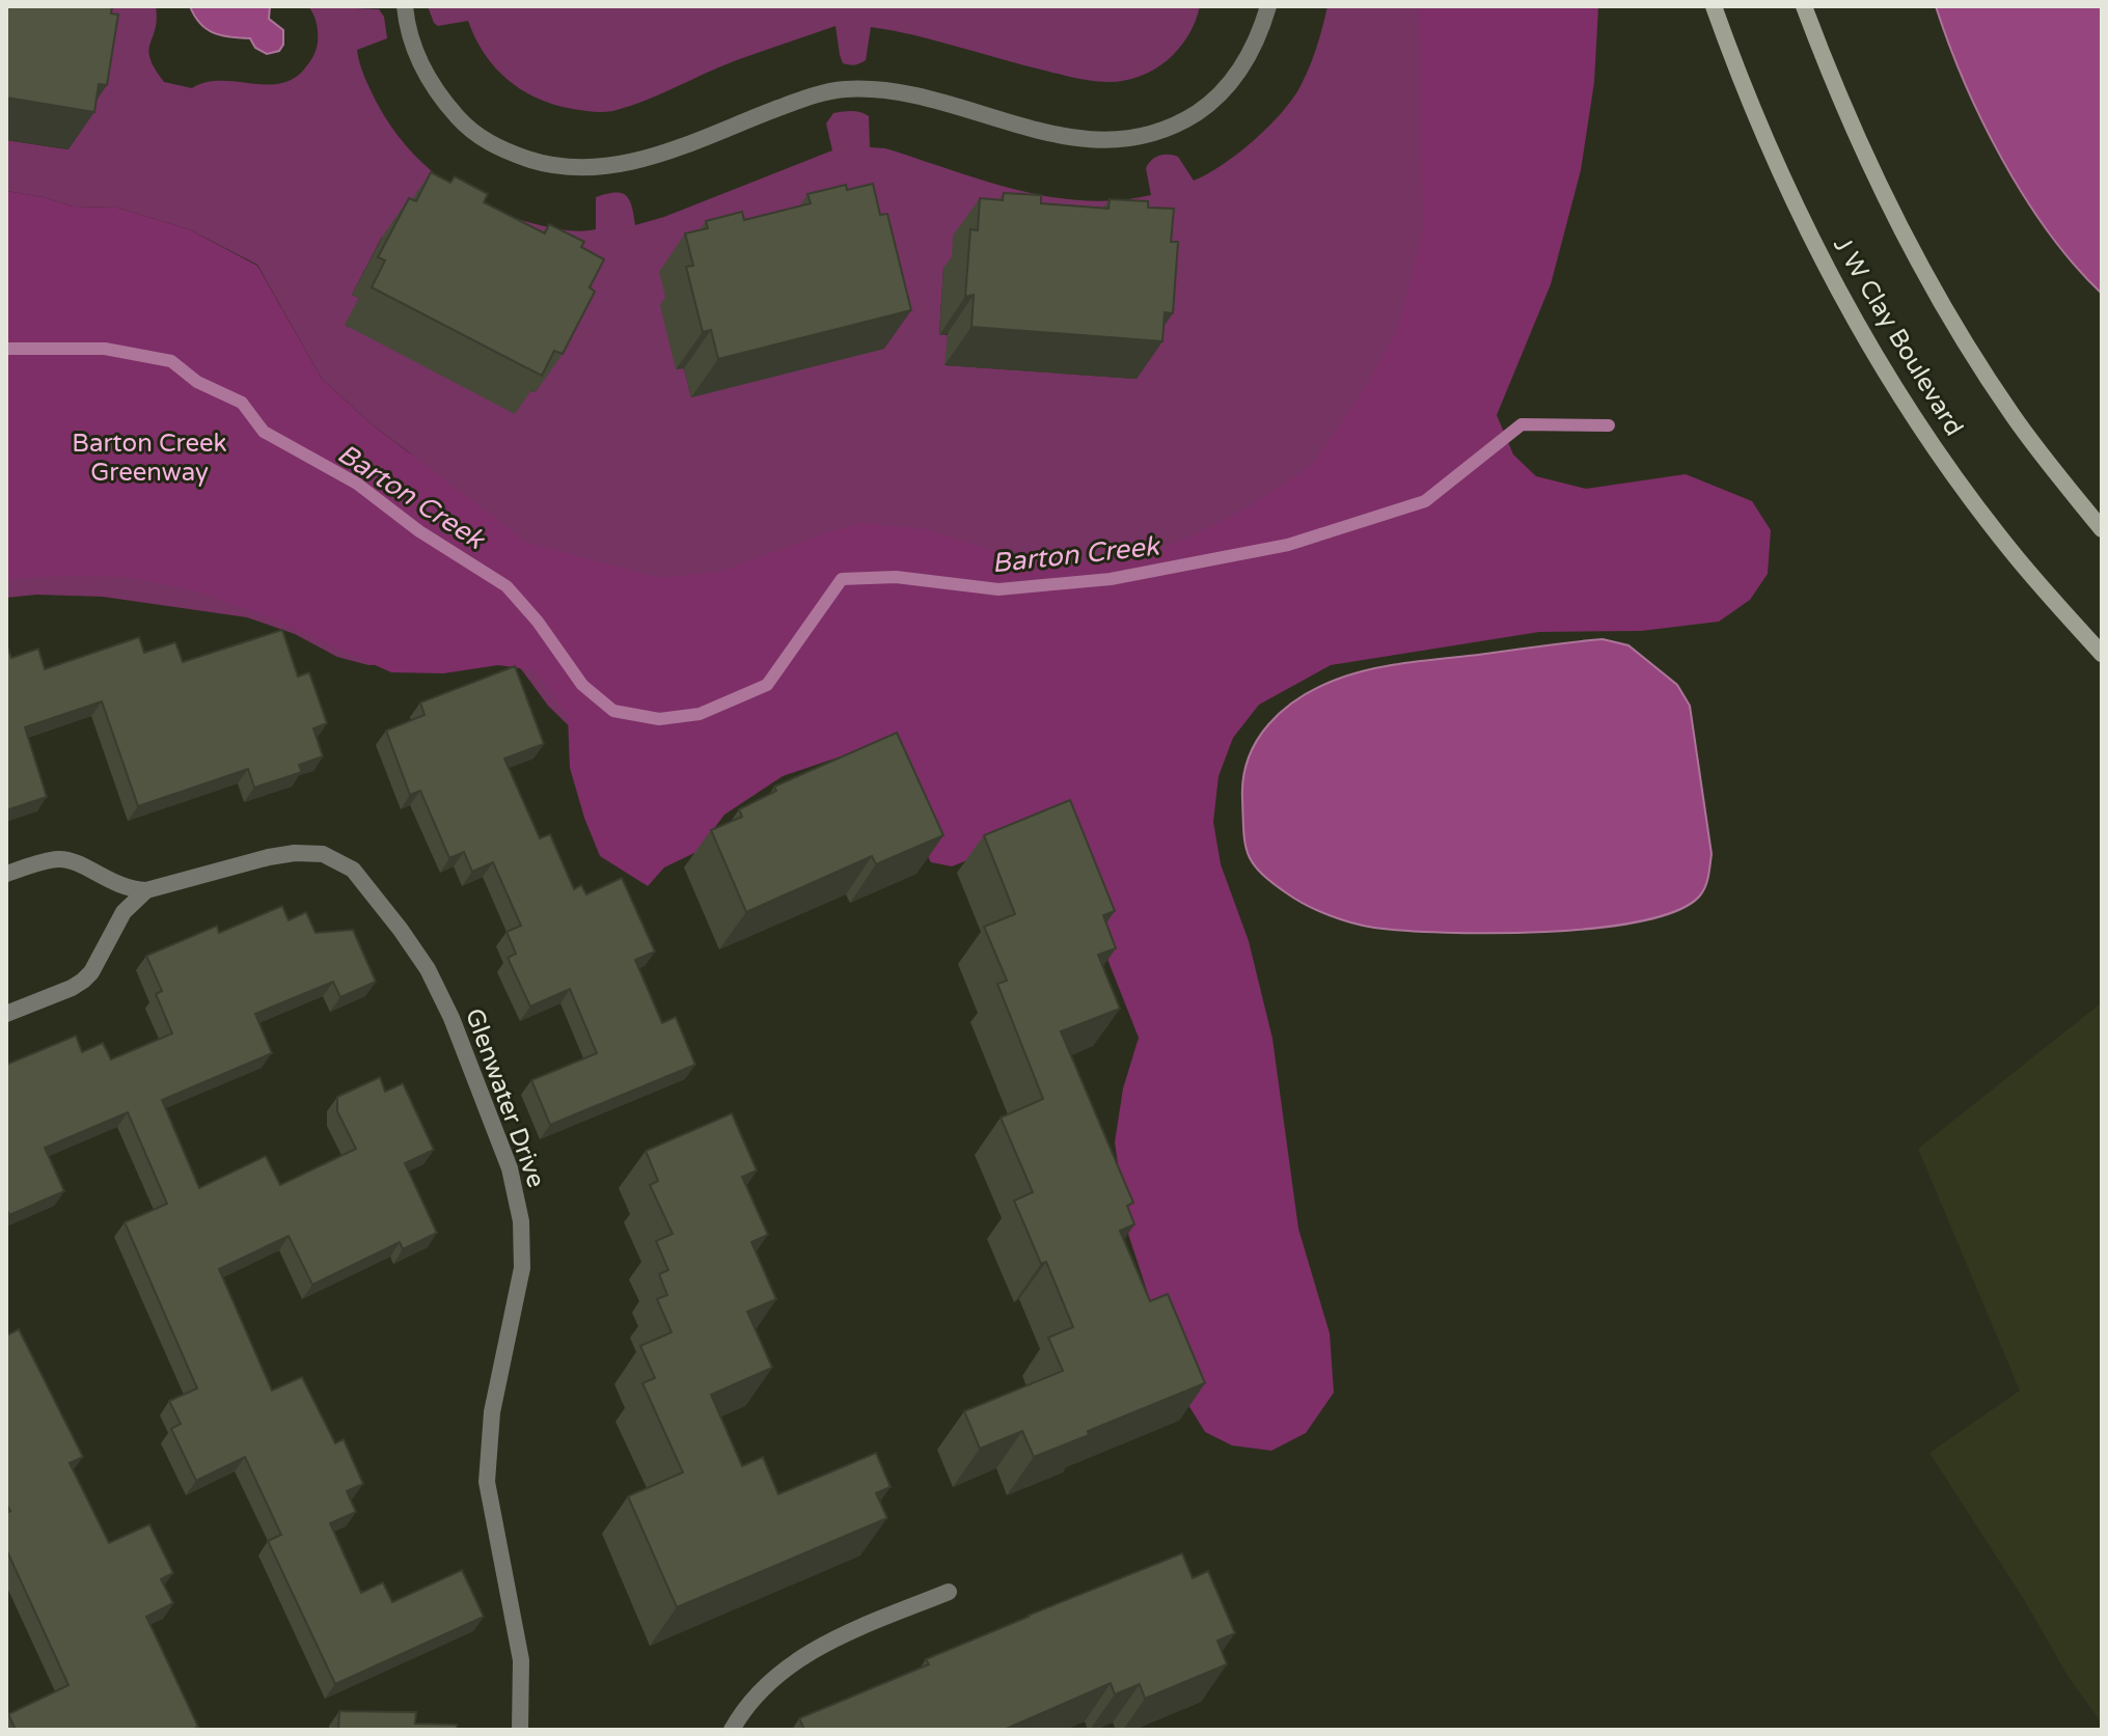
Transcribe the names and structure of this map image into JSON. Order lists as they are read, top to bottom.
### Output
{
  "streets": {
    "street": ["J W Clay Boulevard", "Glenwater Drive"]
  },
  "water": ["Barton Creek"],
  "parks": ["Barton Creek Greenway"]
}
